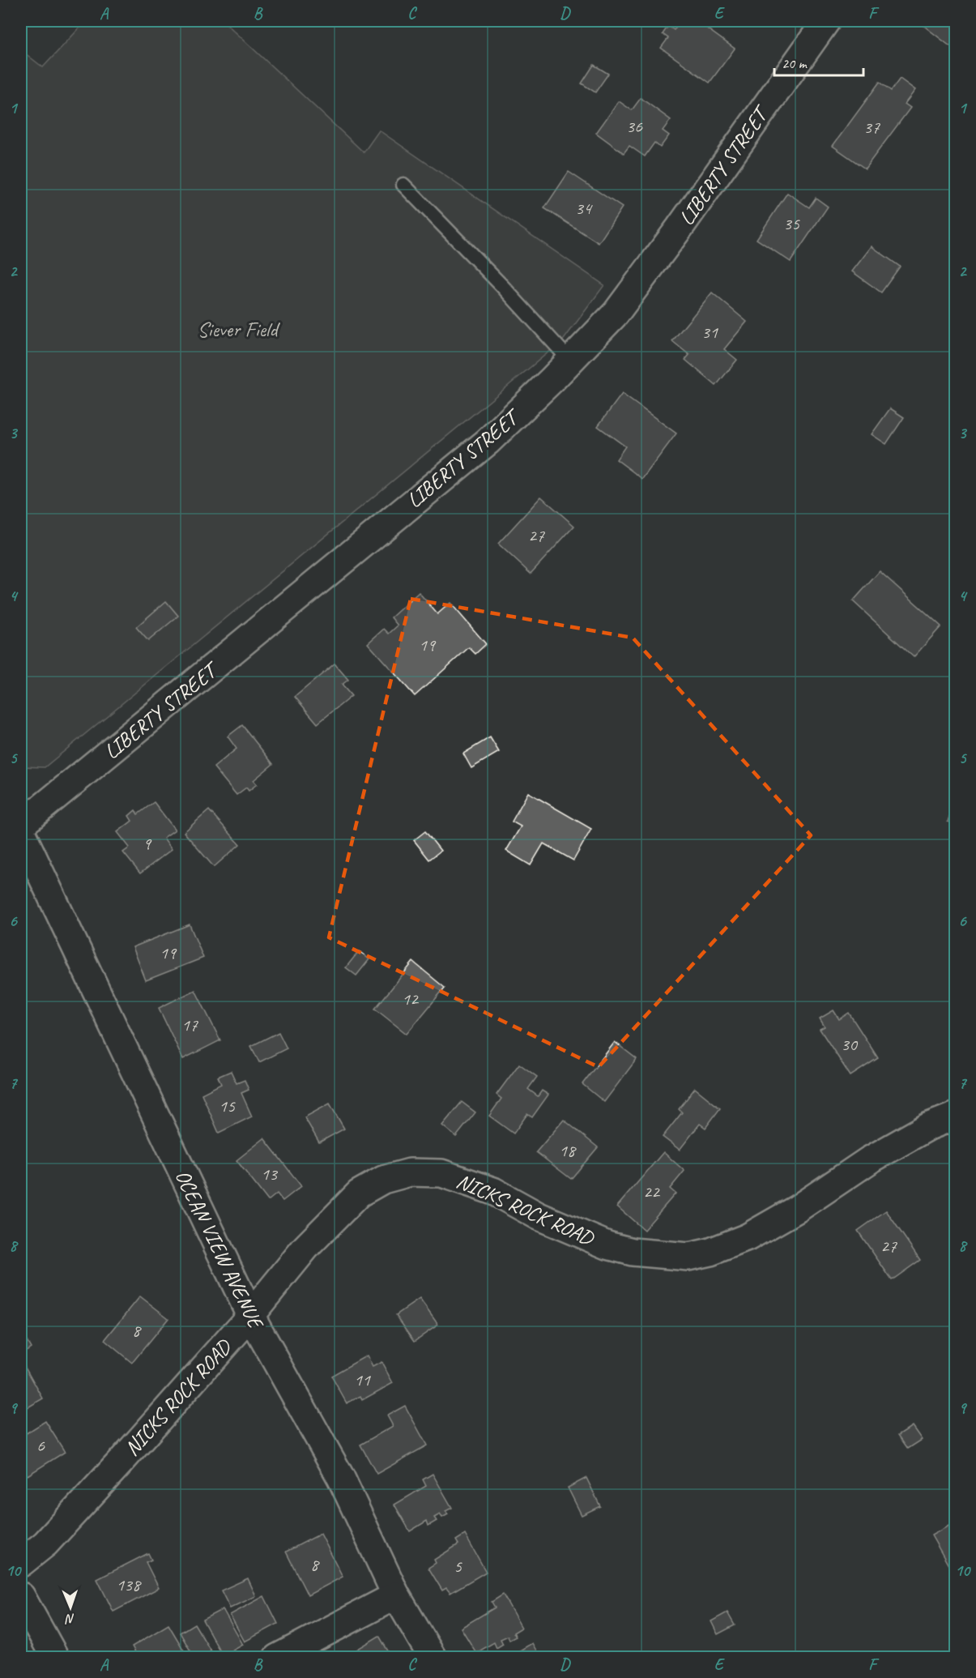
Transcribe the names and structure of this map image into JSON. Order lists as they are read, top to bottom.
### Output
{
  "streets": {
    "street": ["LIBERTY STREET", "NICKS ROCK ROAD", "OCEAN VIEW AVENUE"]
  },
  "crossings": [
    ["NICKS ROCK ROAD", "OCEAN VIEW AVENUE"]
  ],
  "parks": ["Siever Field"],
  "house_numbers": [
    "36",
    "37",
    "34",
    "35",
    "31",
    "27",
    "19",
    "9",
    "19",
    "12",
    "17",
    "30",
    "15",
    "18",
    "13",
    "22",
    "27",
    "8",
    "11",
    "6",
    "8",
    "5",
    "138"
  ],
  "scale_bar": "20 m",
  "north": "bottom",
  "grid": {
    "columns": [
      "A",
      "B",
      "C",
      "D",
      "E",
      "F"
    ],
    "rows": [
      "1",
      "2",
      "3",
      "4",
      "5",
      "6",
      "7",
      "8",
      "9",
      "10"
    ]
  }
}
